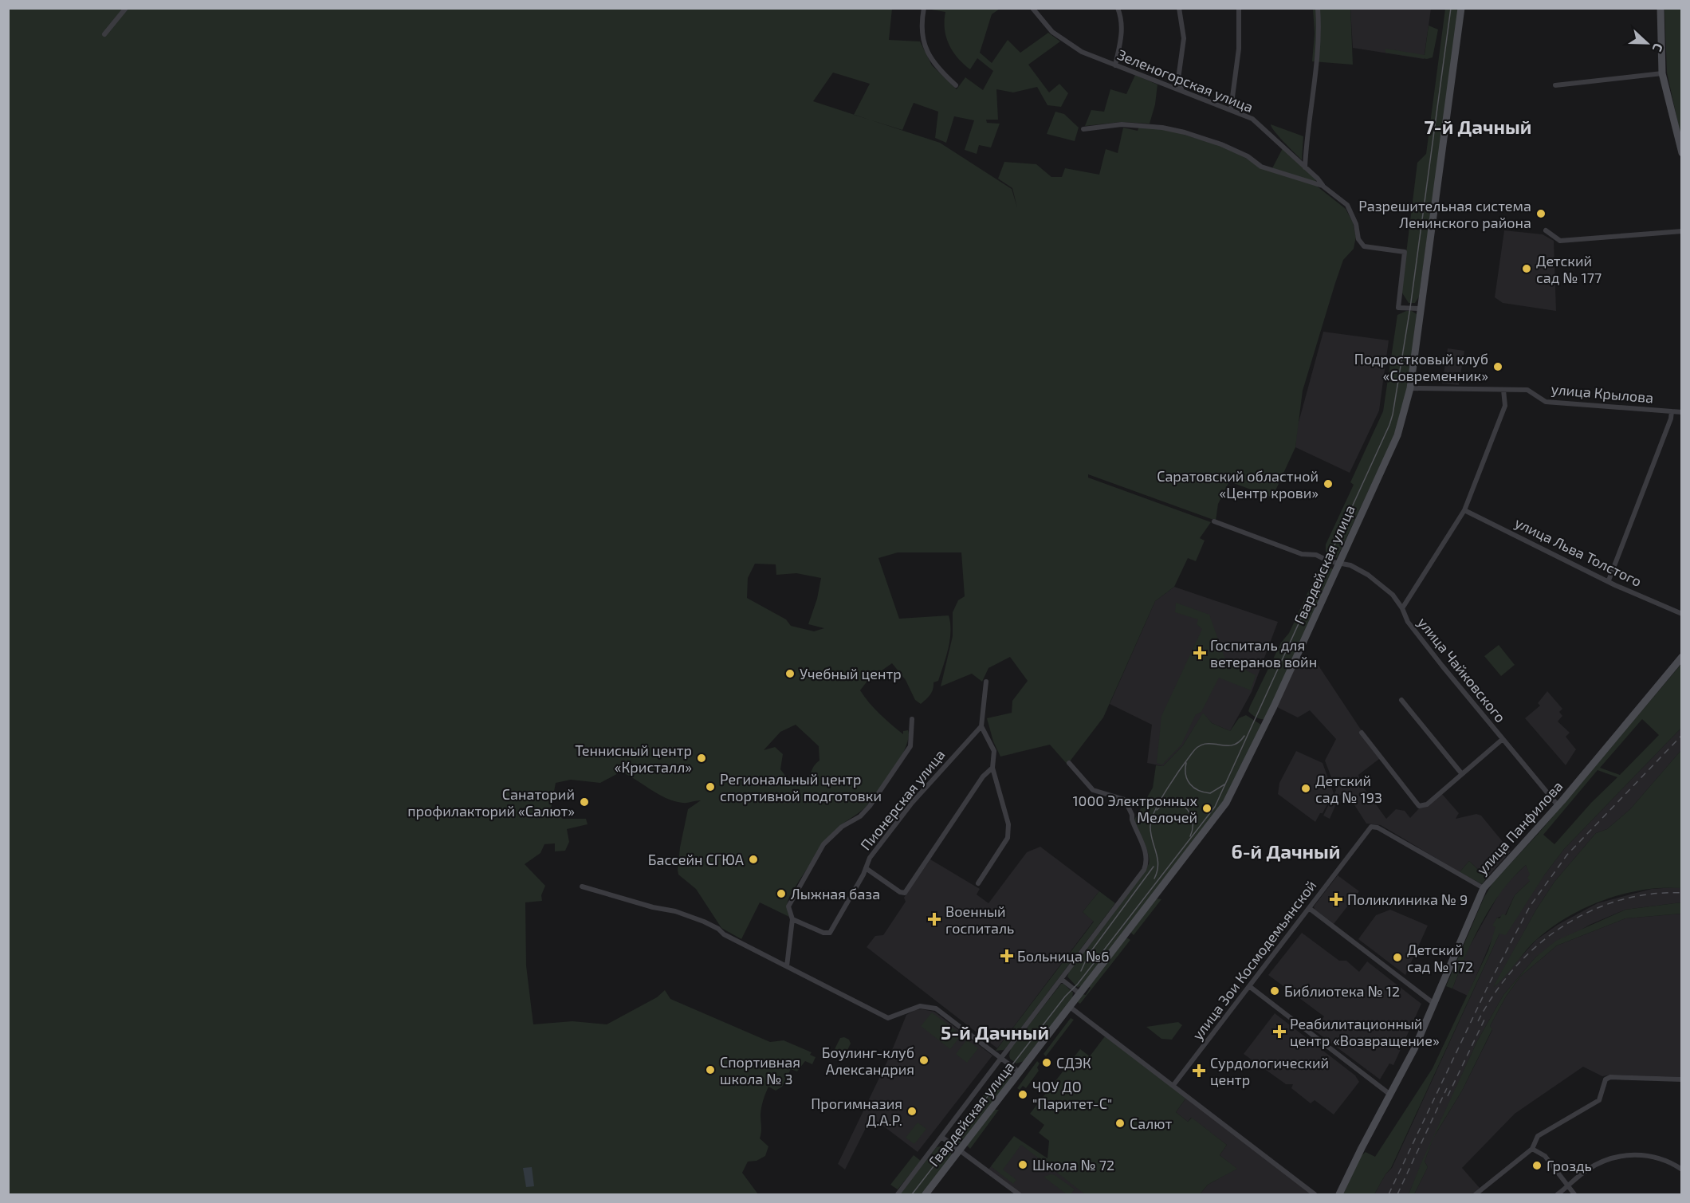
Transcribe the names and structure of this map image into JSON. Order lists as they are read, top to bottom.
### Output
{
  "streets": {
    "street": [
      "Зеленогорская улица",
      "улица Крылова",
      "улица Льва Толстого",
      "Гвардейская улица",
      "улица Чайковского",
      "Пионерская улица",
      "улица Панфилова",
      "улица Зои Космодемьянской"
    ]
  },
  "crossings": [
    ["улица Крылова", "Гвардейская улица"],
    ["Гвардейская улица", "улица Чайковского"],
    ["улица Чайковского", "улица Панфилова"],
    ["улица Панфилова", "улица Зои Космодемьянской"]
  ],
  "districts": ["7-й Дачный", "6-й Дачный", "5-й Дачный"],
  "places": {
    "other": [
      "Разрешительная система Ленинского района",
      "Детский сад № 177",
      "Подростковый клуб «Современник»",
      "Саратовский областной «Центр крови»",
      "Учебный центр",
      "Теннисный центр «Кристалл»",
      "Региональный центр спортивной подготовки",
      "Детский сад № 193",
      "Санаторий профилакторий «Салют»",
      "1000 Электронных Мелочей",
      "Бассейн СГЮА",
      "Лыжная база",
      "Детский сад № 172",
      "Библиотека № 12",
      "Боулинг-клуб Александрия",
      "СДЭК",
      "Спортивная школа № 3",
      "ЧОУ ДО \"Паритет-С\"",
      "Прогимназия Д.А.Р.",
      "Салют",
      "Школа № 72",
      "Гроздь"
    ],
    "health": [
      "Госпиталь для ветеранов войн",
      "Поликлиника № 9",
      "Военный госпиталь",
      "Больница №6",
      "Реабилитационный центр «Возвращение»",
      "Сурдологический центр"
    ]
  },
  "north": "right"
}
